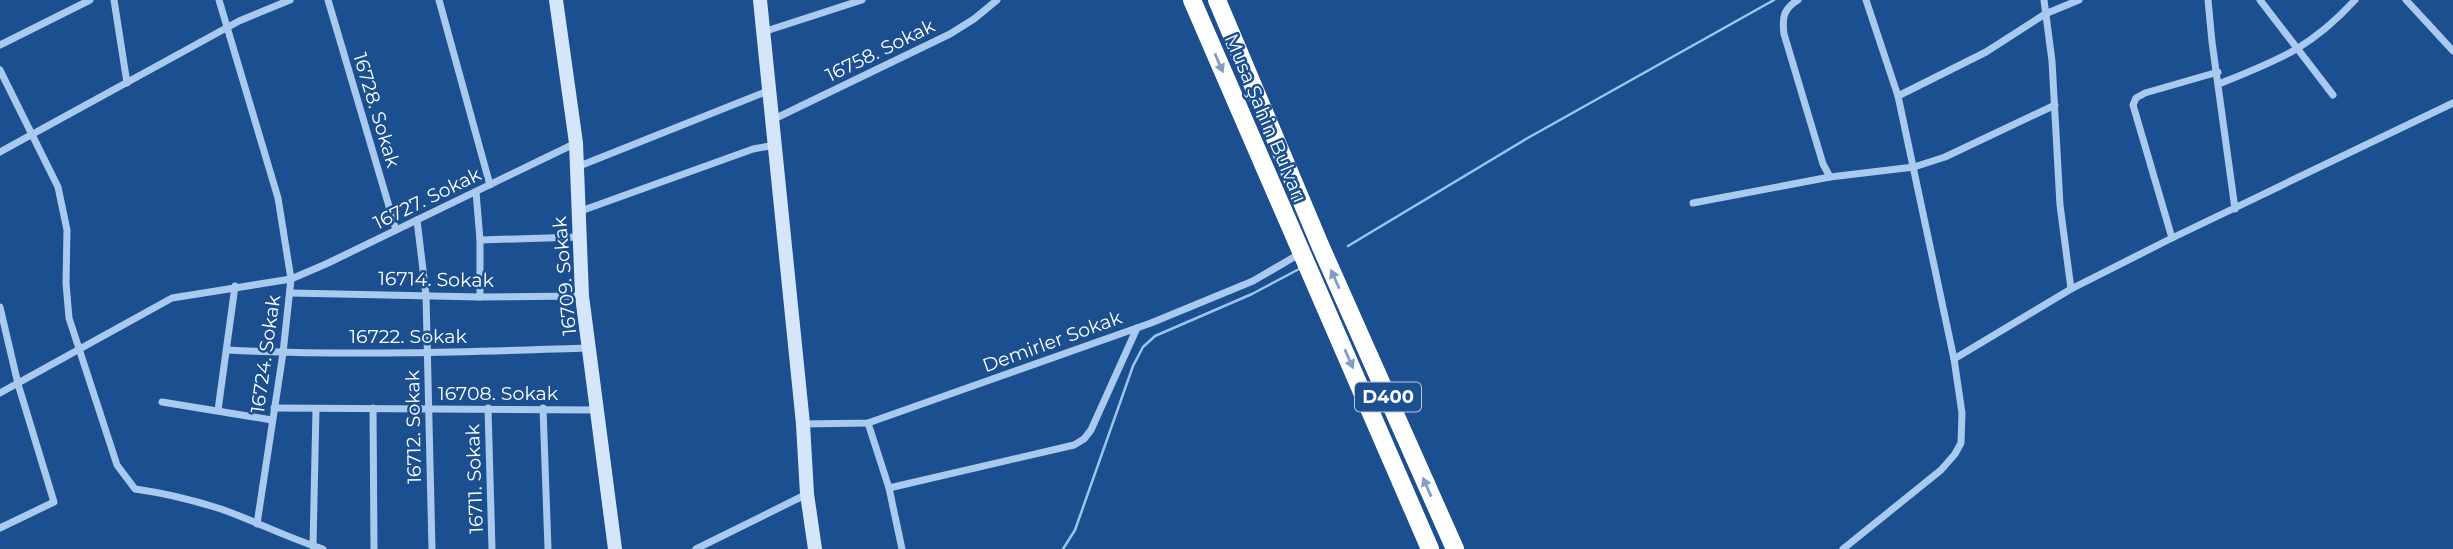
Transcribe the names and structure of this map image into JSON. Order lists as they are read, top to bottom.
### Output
{
  "streets": {
    "highway": ["Musa Şahin Bulvarı", "D400"],
    "street": [
      "16758. Sokak",
      "16728. Sokak",
      "16727. Sokak",
      "16709. Sokak",
      "16714. Sokak",
      "16722. Sokak",
      "Demirler Sokak",
      "16724. Sokak",
      "16708. Sokak",
      "16712. Sokak",
      "16711. Sokak"
    ]
  },
  "crossings": [
    ["16728. Sokak", "16727. Sokak"],
    ["Musa Şahin Bulvarı", "Demirler Sokak"],
    ["Musa Şahin Bulvarı", "D400"],
    ["16727. Sokak", "16709. Sokak"],
    ["16727. Sokak", "16724. Sokak"],
    ["16727. Sokak", "16712. Sokak"],
    ["16709. Sokak", "16714. Sokak"],
    ["16709. Sokak", "16722. Sokak"],
    ["16709. Sokak", "16708. Sokak"],
    ["16714. Sokak", "16724. Sokak"],
    ["16714. Sokak", "16712. Sokak"],
    ["16722. Sokak", "16724. Sokak"],
    ["16722. Sokak", "16712. Sokak"],
    ["Demirler Sokak", "D400"],
    ["16724. Sokak", "16708. Sokak"],
    ["16708. Sokak", "16712. Sokak"],
    ["16708. Sokak", "16711. Sokak"]
  ]
}
